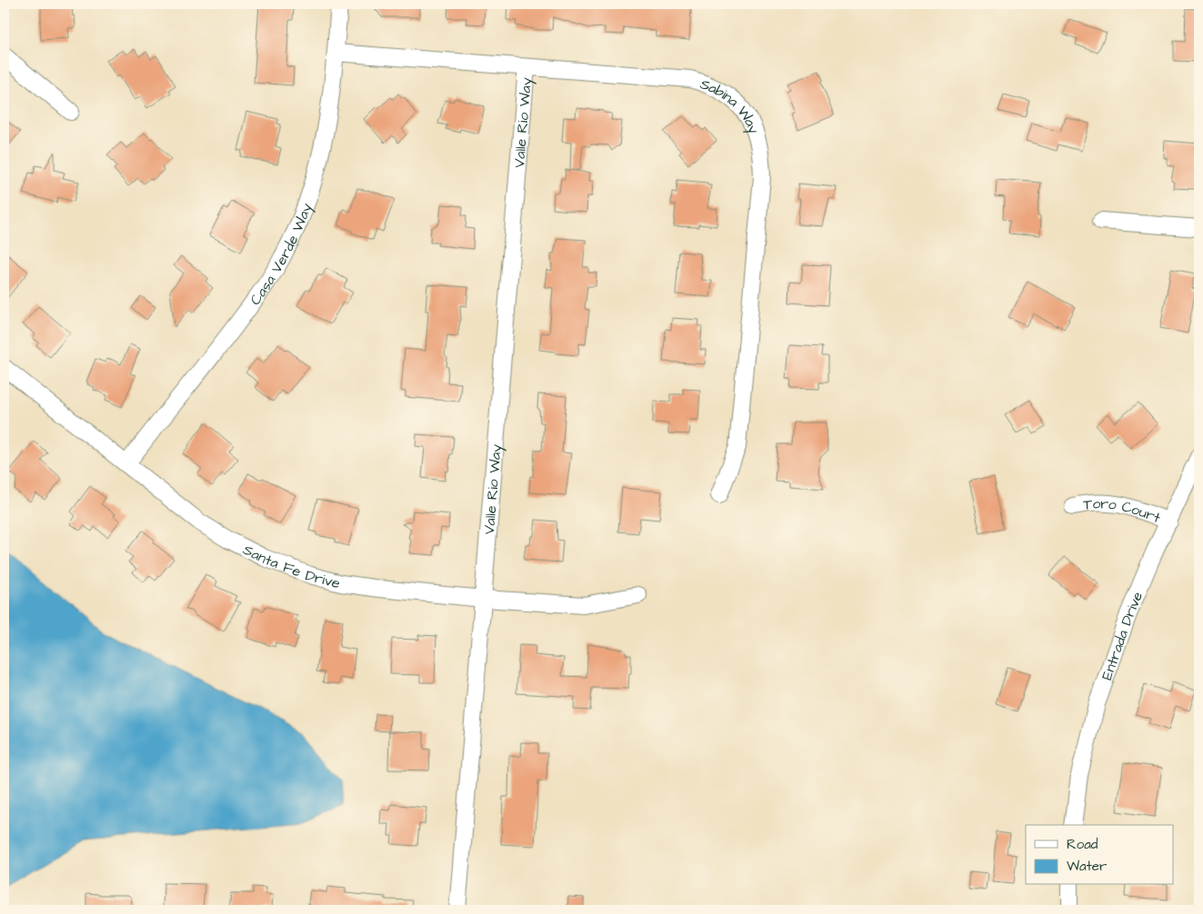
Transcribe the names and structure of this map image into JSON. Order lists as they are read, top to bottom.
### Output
{
  "streets": {
    "street": [
      "Sabina Way",
      "Valle Rio Way",
      "Casa Verde Way",
      "Toro Court",
      "Santa Fe Drive",
      "Entrada Drive"
    ]
  },
  "crossings": [
    ["Sabina Way", "Valle Rio Way"],
    ["Sabina Way", "Casa Verde Way"],
    ["Valle Rio Way", "Santa Fe Drive"],
    ["Casa Verde Way", "Santa Fe Drive"],
    ["Toro Court", "Entrada Drive"]
  ],
  "legend": ["Road", "Water"]
}
